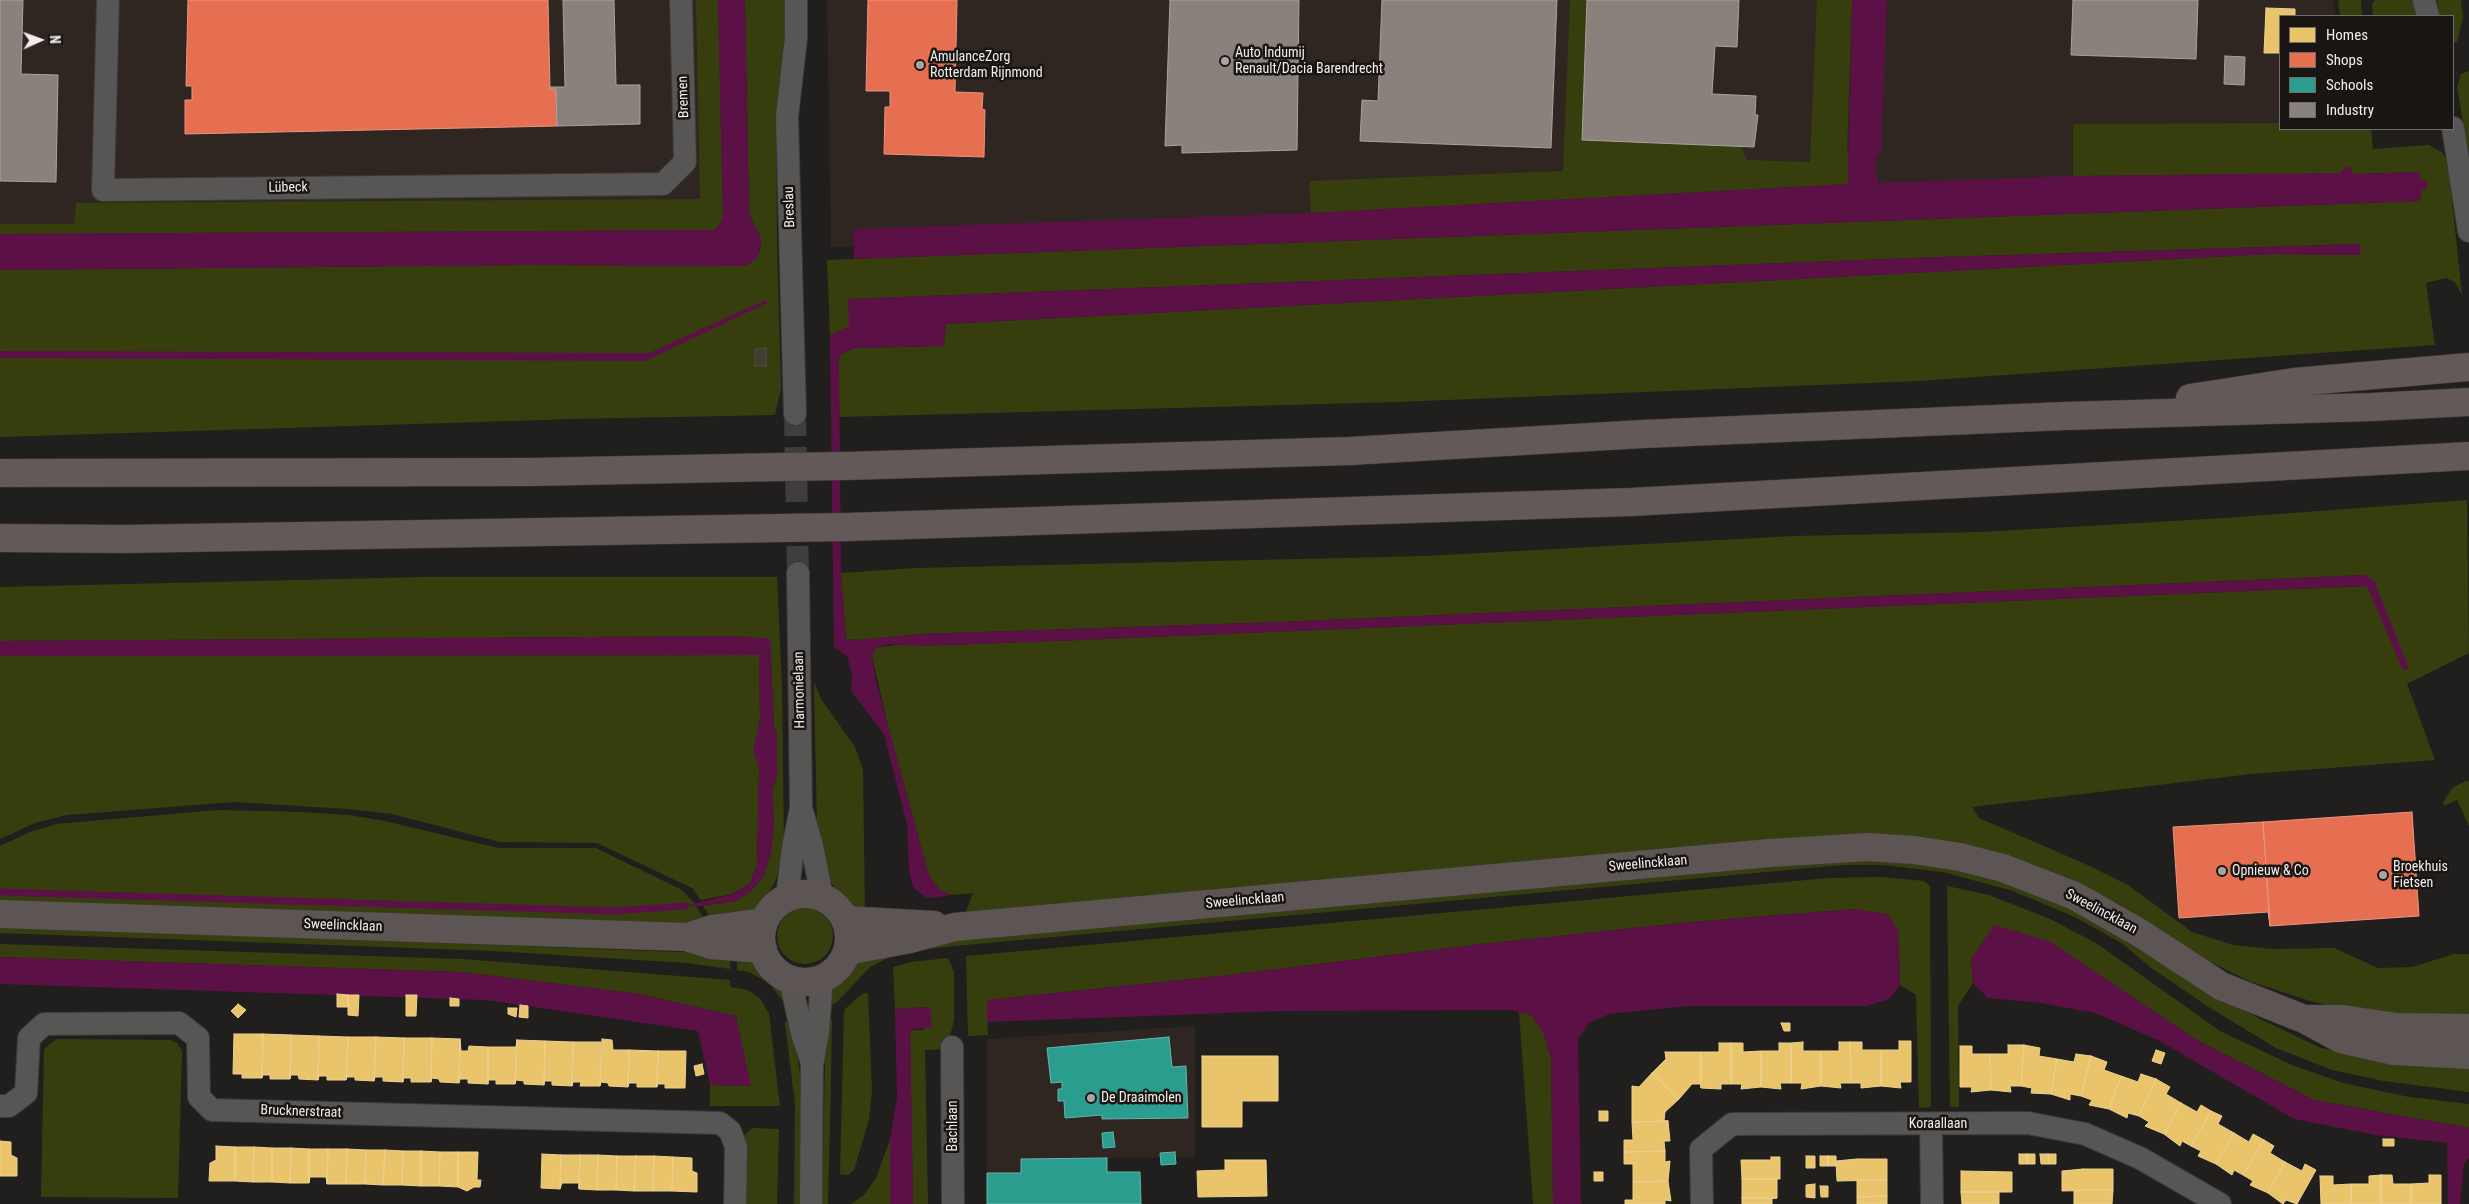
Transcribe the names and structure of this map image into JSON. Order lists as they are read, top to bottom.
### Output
{
  "streets": {
    "main road": ["Sweelincklaan"],
    "street": [
      "Bremen",
      "Lübeck",
      "Breslau",
      "Harmonielaan",
      "Brucknerstraat",
      "Koraallaan",
      "Bachlaan"
    ]
  },
  "crossings": [
    ["Bremen", "Lübeck"],
    ["Harmonielaan", "Sweelincklaan"]
  ],
  "places": [
    "Auto Indumij Renault/Dacia Barendrecht",
    "AmulanceZorg Rotterdam Rijnmond",
    "Opnieuw & Co",
    "Broekhuis Fietsen",
    "De Draaimolen"
  ],
  "legend": [
    "Homes",
    "Shops",
    "Schools",
    "Industry"
  ],
  "north": "right"
}
